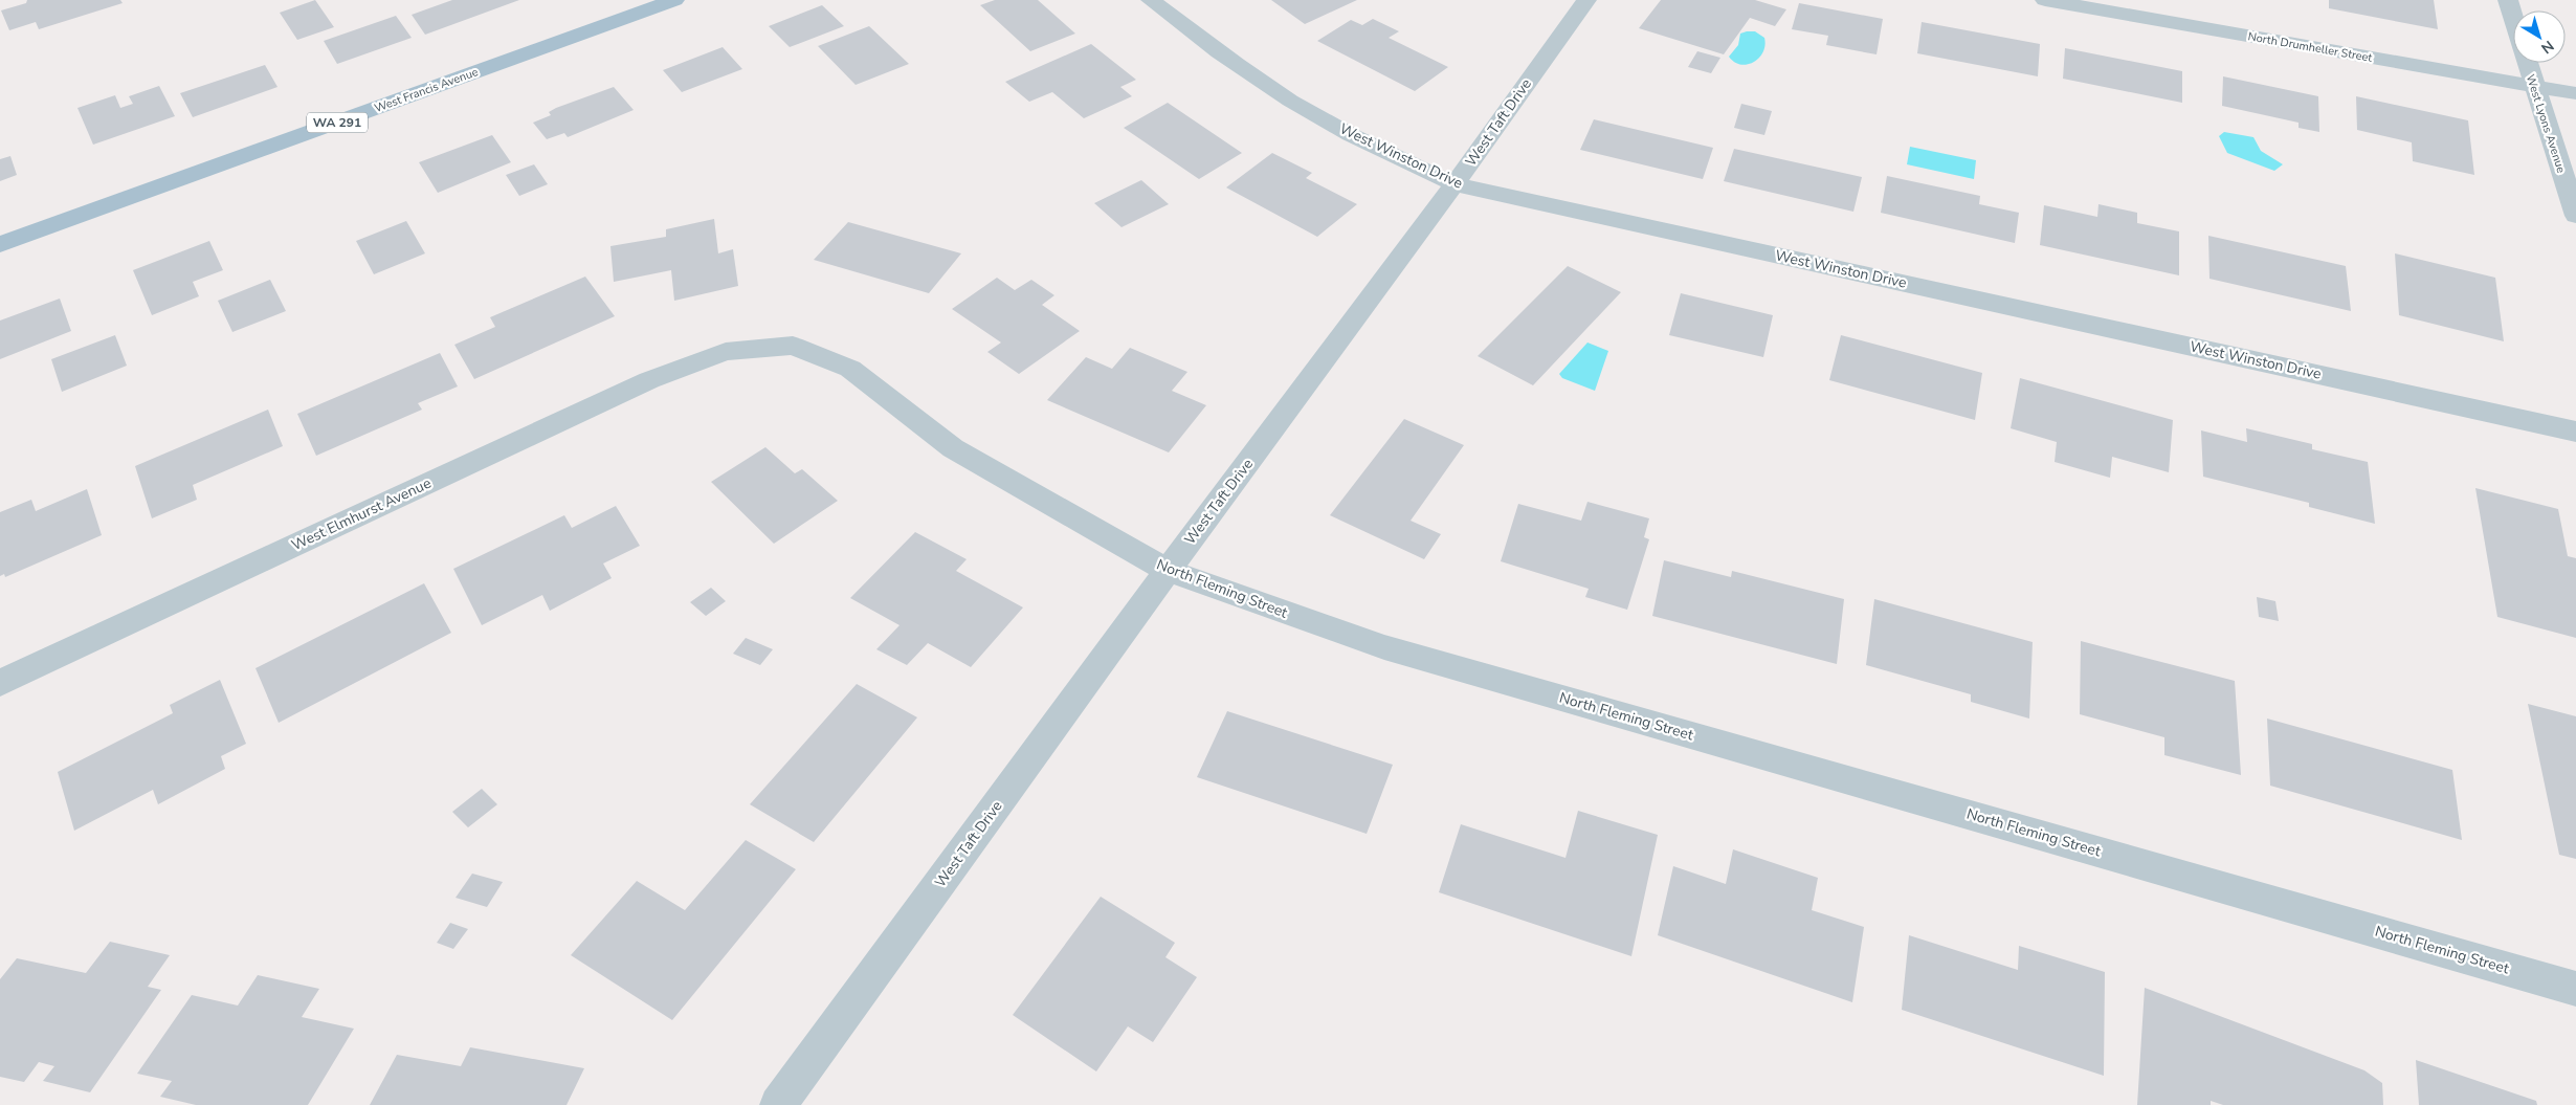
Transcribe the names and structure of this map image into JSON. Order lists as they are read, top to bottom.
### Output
{
  "streets": {
    "main road": ["West Francis Avenue", "WA 291"],
    "street": [
      "North Drumheller Street",
      "West Taft Drive",
      "West Lyons Avenue",
      "West Winston Drive",
      "West Elmhurst Avenue",
      "North Fleming Street"
    ]
  },
  "crossings": [
    ["North Drumheller Street", "West Lyons Avenue"],
    ["West Taft Drive", "West Winston Drive"],
    ["West Taft Drive", "North Fleming Street"],
    ["West Elmhurst Avenue", "North Fleming Street"]
  ],
  "north": "bottom right"
}
